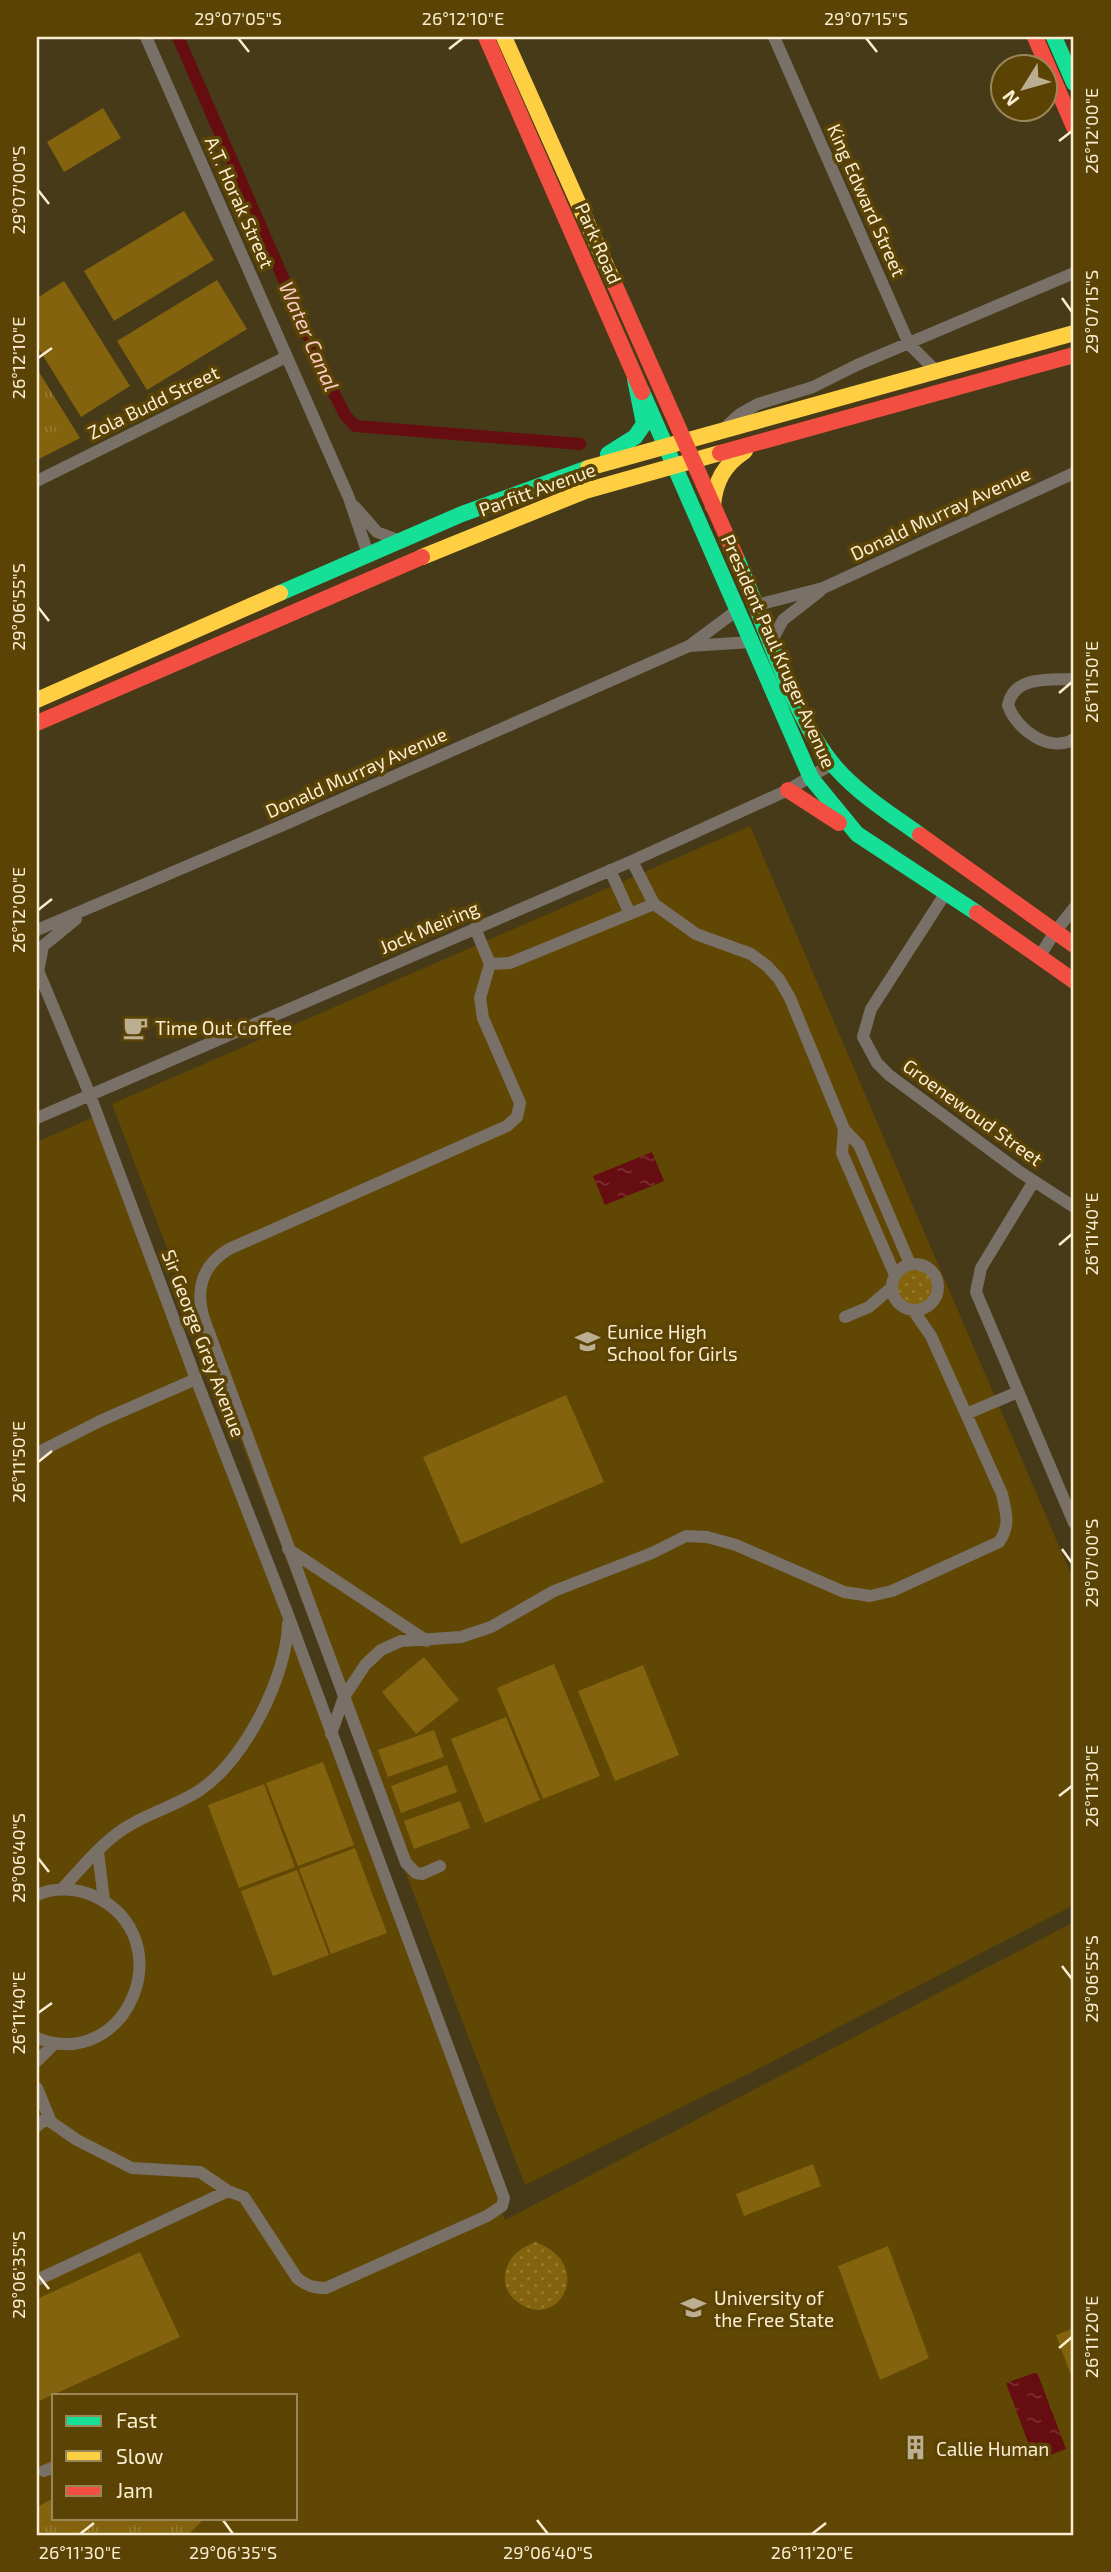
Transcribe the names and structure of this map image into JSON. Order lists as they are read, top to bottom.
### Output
{
  "streets": {
    "main road": ["Park Road", "Parfitt Avenue", "President Paul Kruger Avenue"],
    "street": [
      "King Edward Street",
      "A.T. Horak Street",
      "Zola Budd Street",
      "Donald Murray Avenue",
      "Jock Meiring",
      "Groenewoud Street",
      "Sir George Grey Avenue"
    ]
  },
  "crossings": [
    ["King Edward Street", "Parfitt Avenue"],
    ["A.T. Horak Street", "Zola Budd Street"],
    ["A.T. Horak Street", "Parfitt Avenue"],
    ["Park Road", "Parfitt Avenue"],
    ["Park Road", "President Paul Kruger Avenue"],
    ["Parfitt Avenue", "President Paul Kruger Avenue"],
    ["Donald Murray Avenue", "President Paul Kruger Avenue"],
    ["President Paul Kruger Avenue", "Jock Meiring"],
    ["President Paul Kruger Avenue", "Groenewoud Street"],
    ["Jock Meiring", "Sir George Grey Avenue"]
  ],
  "water": ["Water Canal"],
  "places": {
    "cafe": ["Time Out Coffee"],
    "school or university": ["Eunice High School for Girls", "University of the Free State"],
    "building": ["Callie Human"]
  },
  "legend": ["Fast", "Slow", "Jam"],
  "north": "bottom left",
  "coordinates": [
    "29°07'05\"S",
    "26°12'10\"E",
    "29°07'15\"S",
    "26°12'00\"E",
    "29°07'00\"S",
    "29°06'55\"S",
    "26°11'50\"E",
    "26°11'40\"E",
    "26°11'30\"E",
    "29°06'40\"S",
    "29°06'35\"S",
    "26°11'20\"E"
  ]
}
